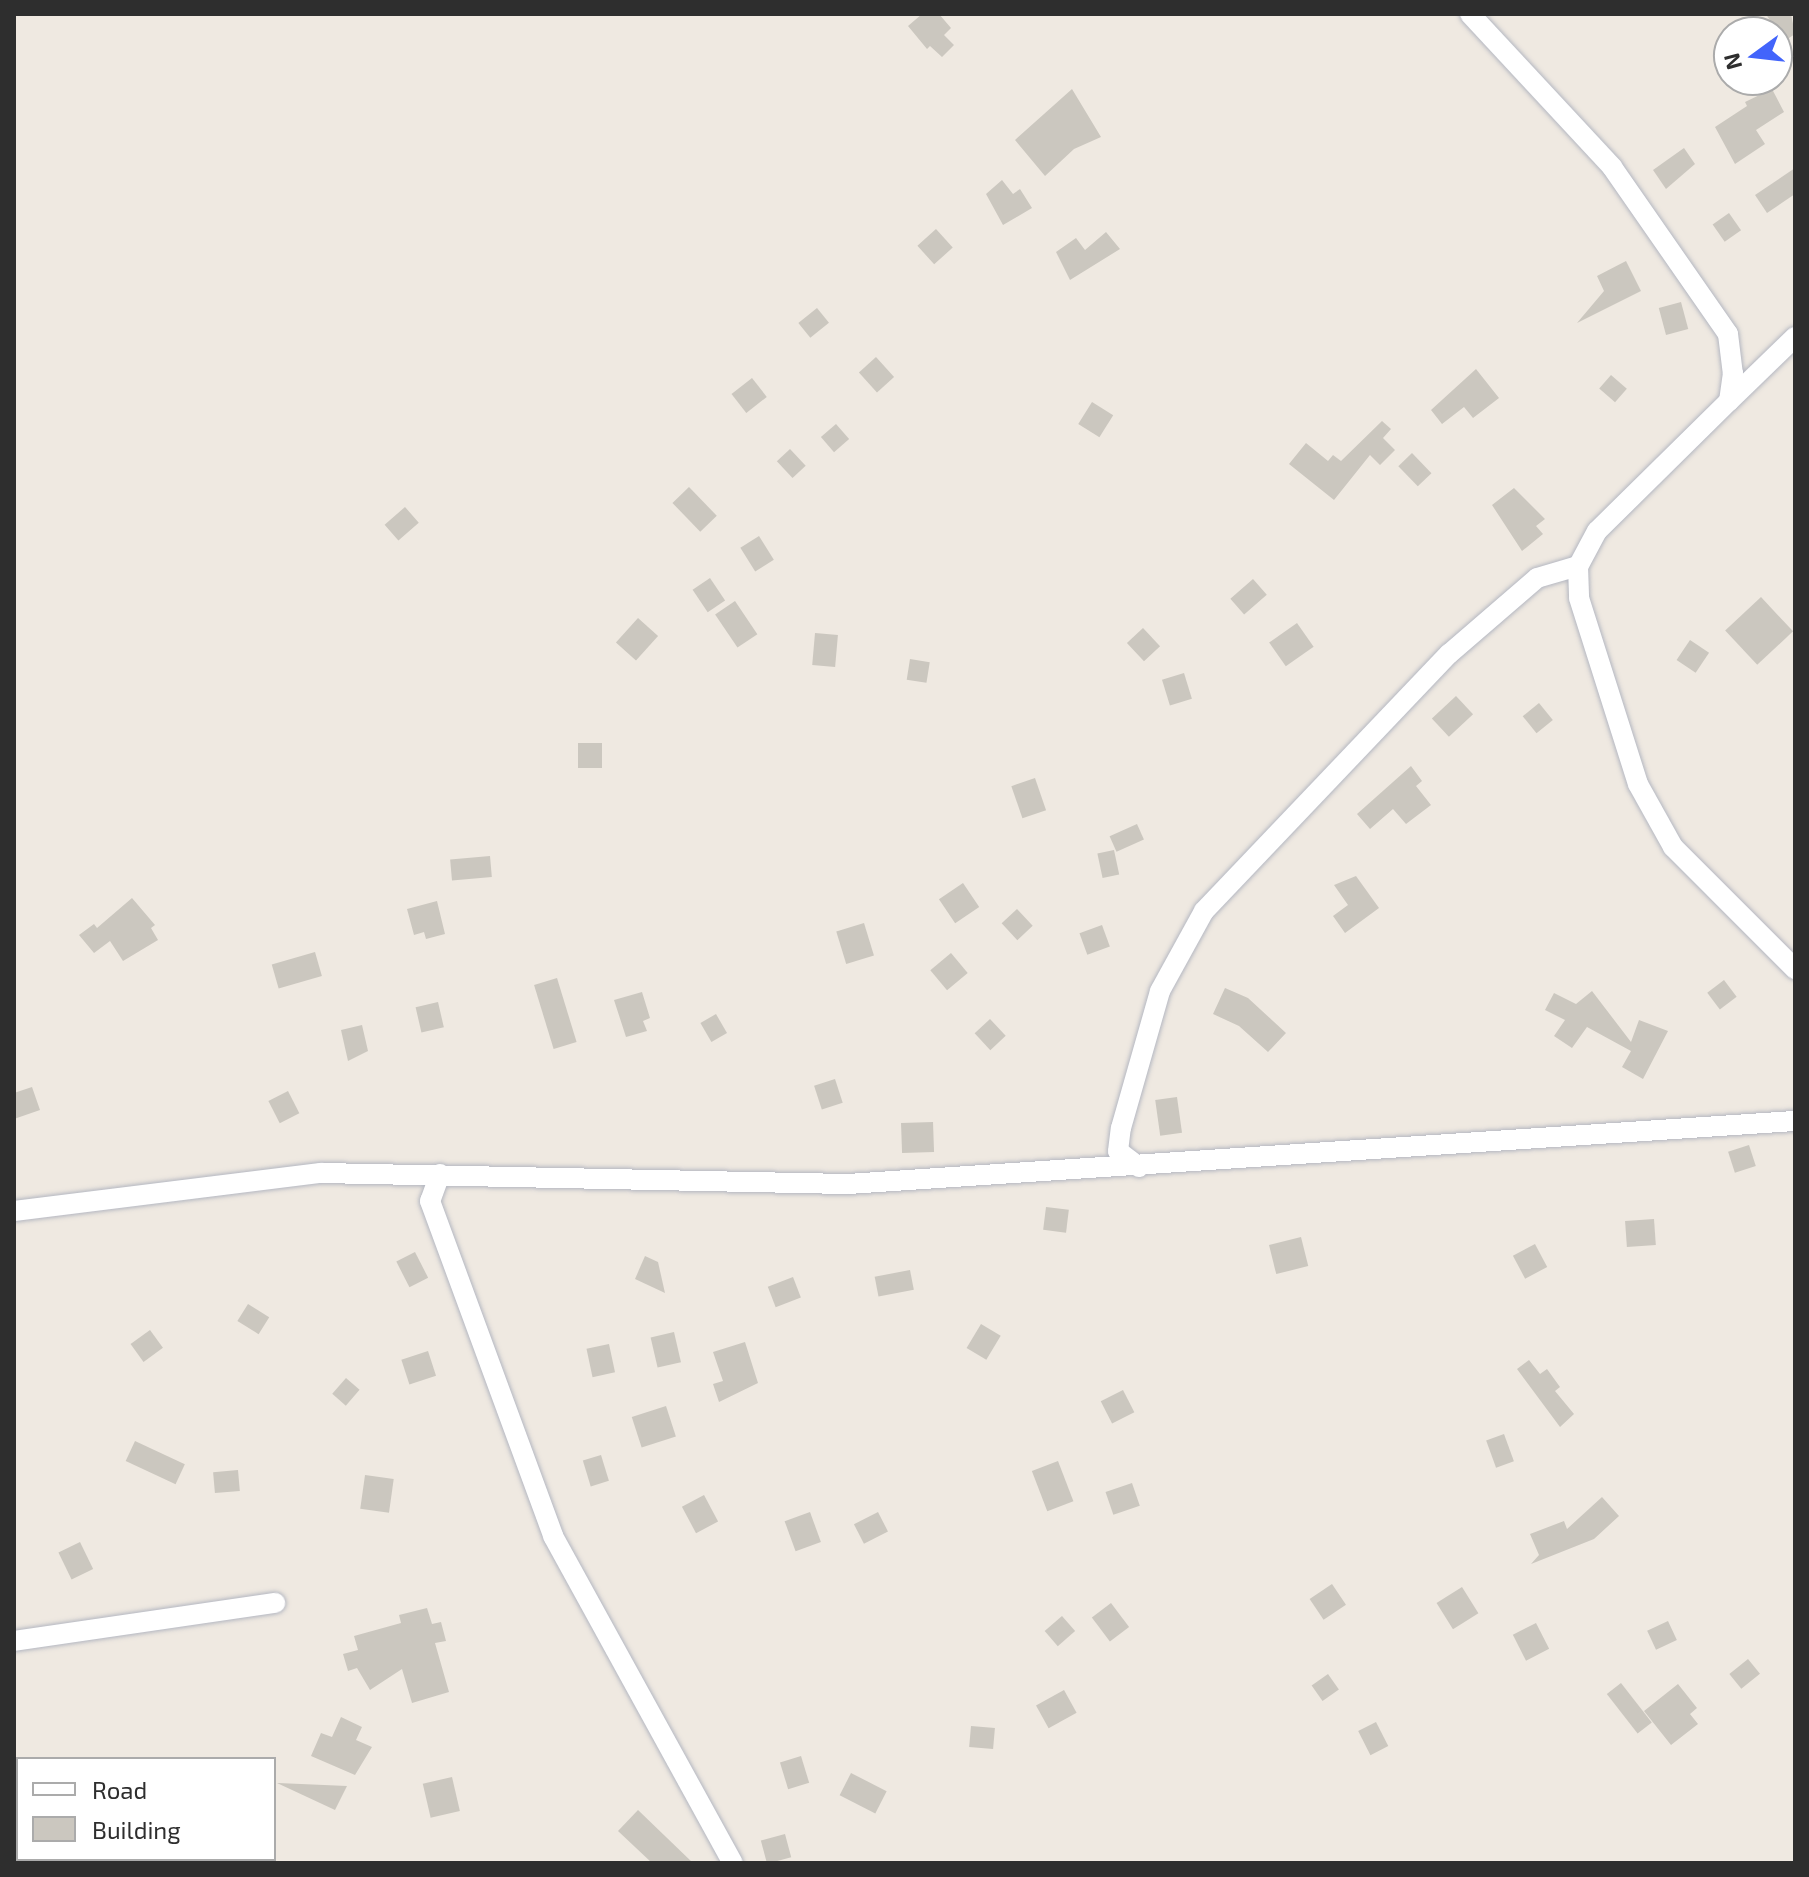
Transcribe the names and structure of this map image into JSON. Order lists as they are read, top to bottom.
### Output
{
  "legend": ["Road", "Building"],
  "north": "left"
}
